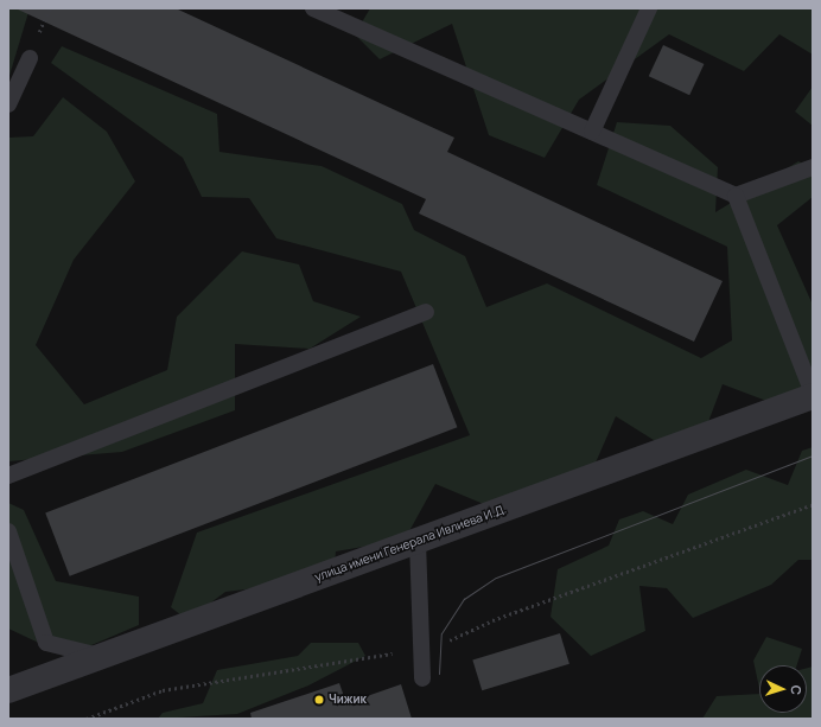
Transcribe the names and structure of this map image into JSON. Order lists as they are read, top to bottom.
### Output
{
  "streets": {
    "street": ["улица имени Генерала Ивлиева И.Д."]
  },
  "places": ["Чижик"],
  "north": "right"
}
